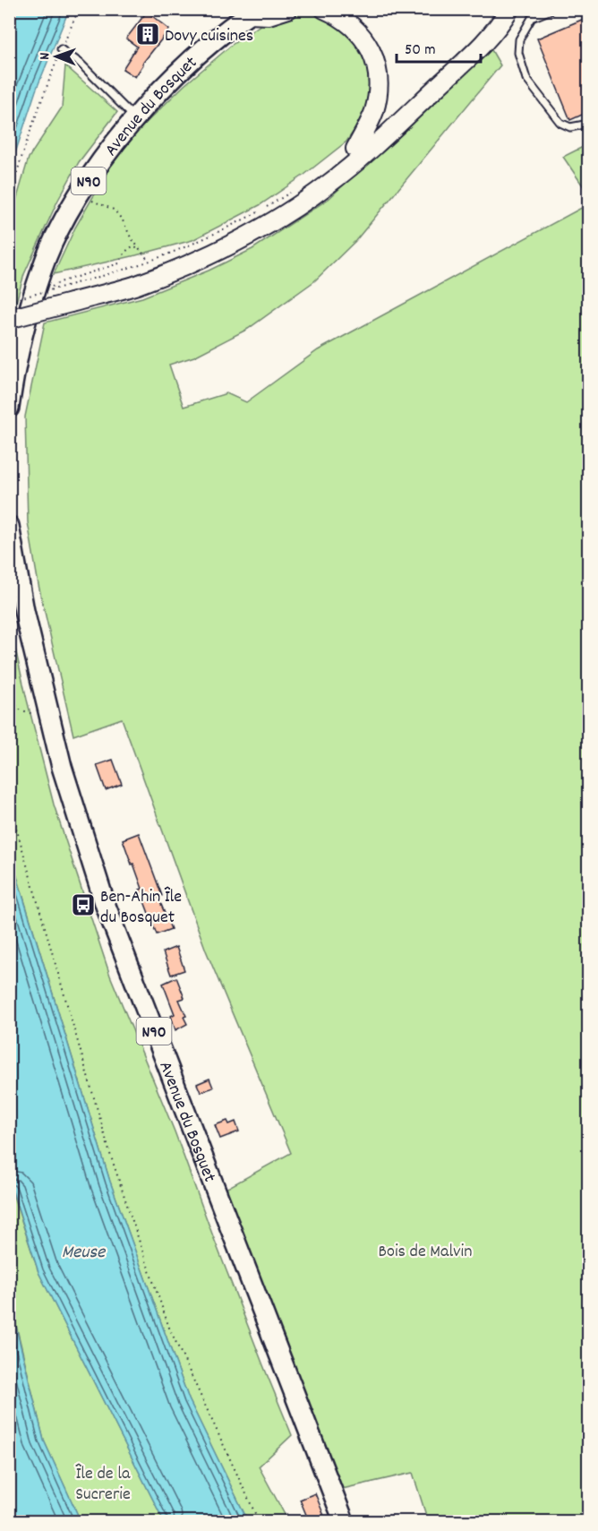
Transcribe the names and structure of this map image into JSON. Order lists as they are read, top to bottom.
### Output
{
  "streets": {
    "main road": ["Avenue du Bosquet", "N90"]
  },
  "water": ["Meuse"],
  "parks": ["Bois de Malvin", "Île de la Sucrerie"],
  "places": {
    "building": ["Dovy cuisines"],
    "bus stop": ["Ben-Ahin Île du Bosquet"]
  },
  "scale_bar": "50 m",
  "north": "left"
}
